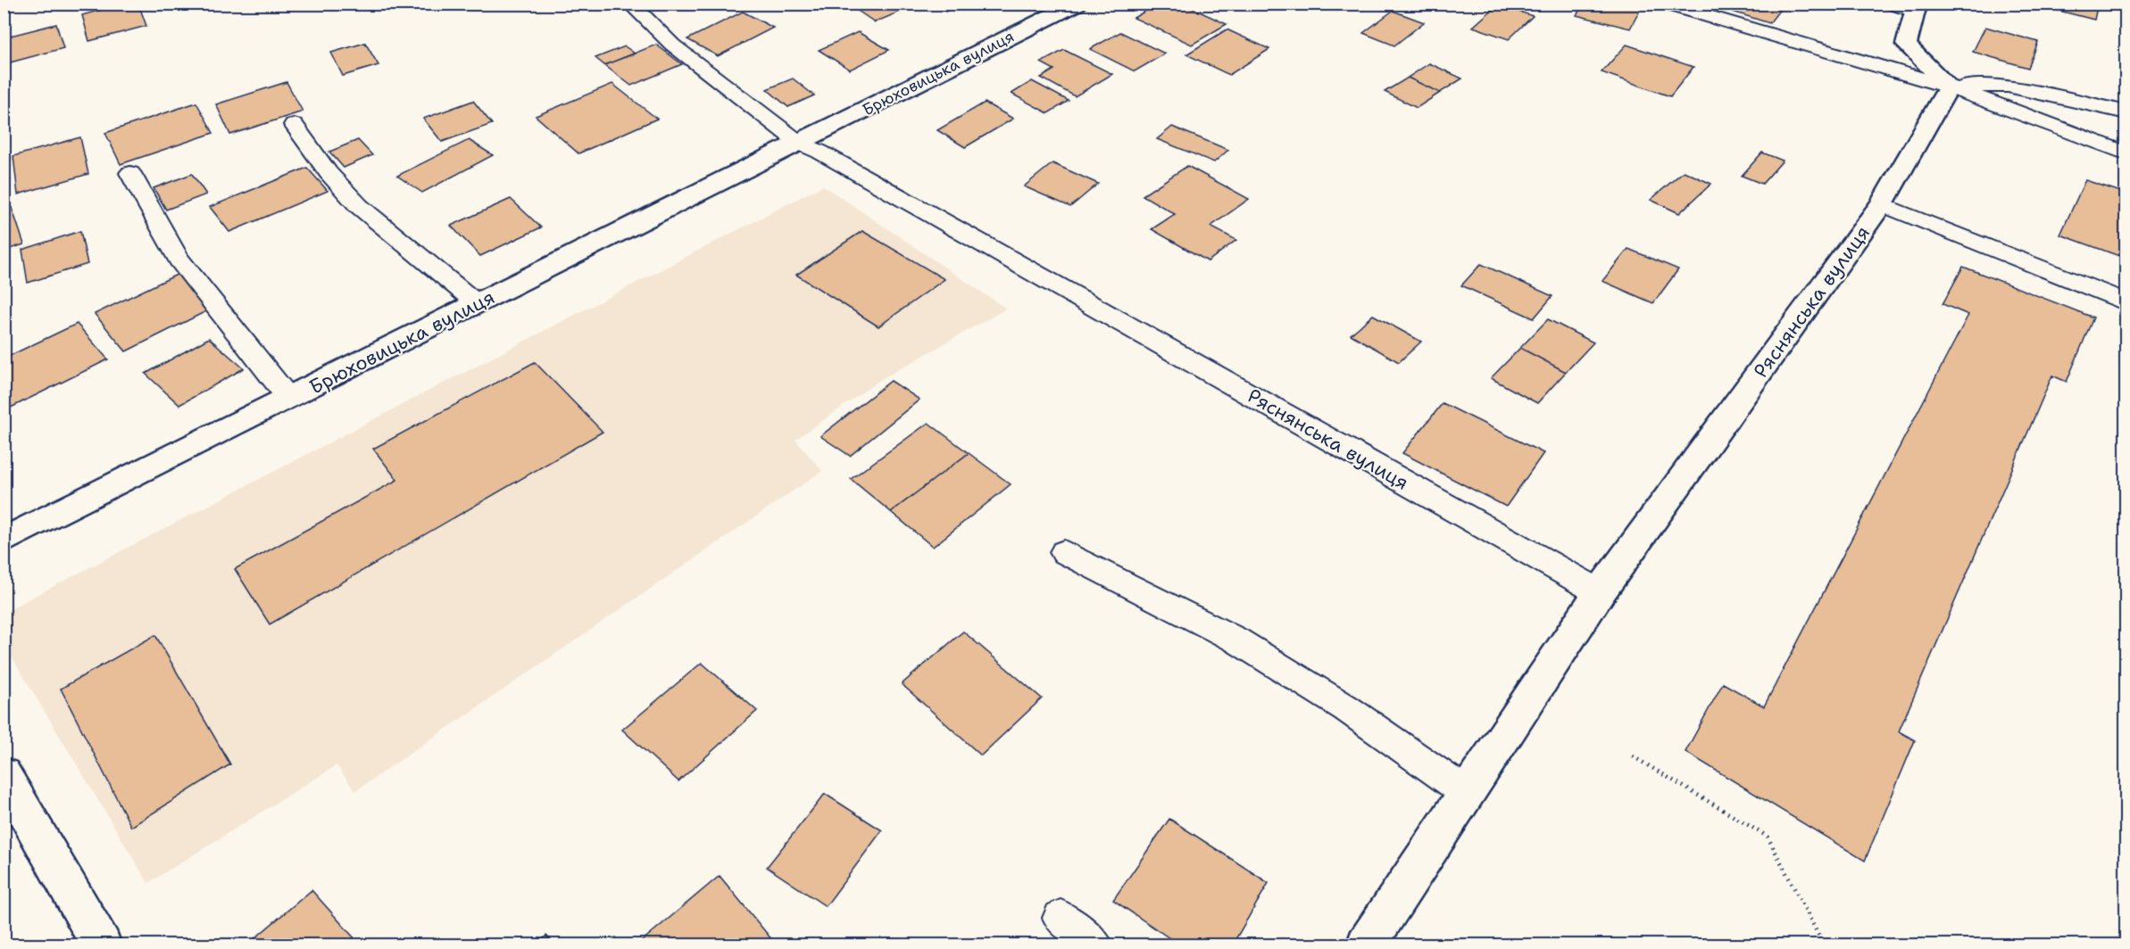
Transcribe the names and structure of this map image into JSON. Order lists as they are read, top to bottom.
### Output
{
  "streets": {
    "street": ["Брюховицька вулиця", "Ряснянська вулиця"]
  },
  "crossings": [
    ["Брюховицька вулиця", "Ряснянська вулиця"]
  ]
}
